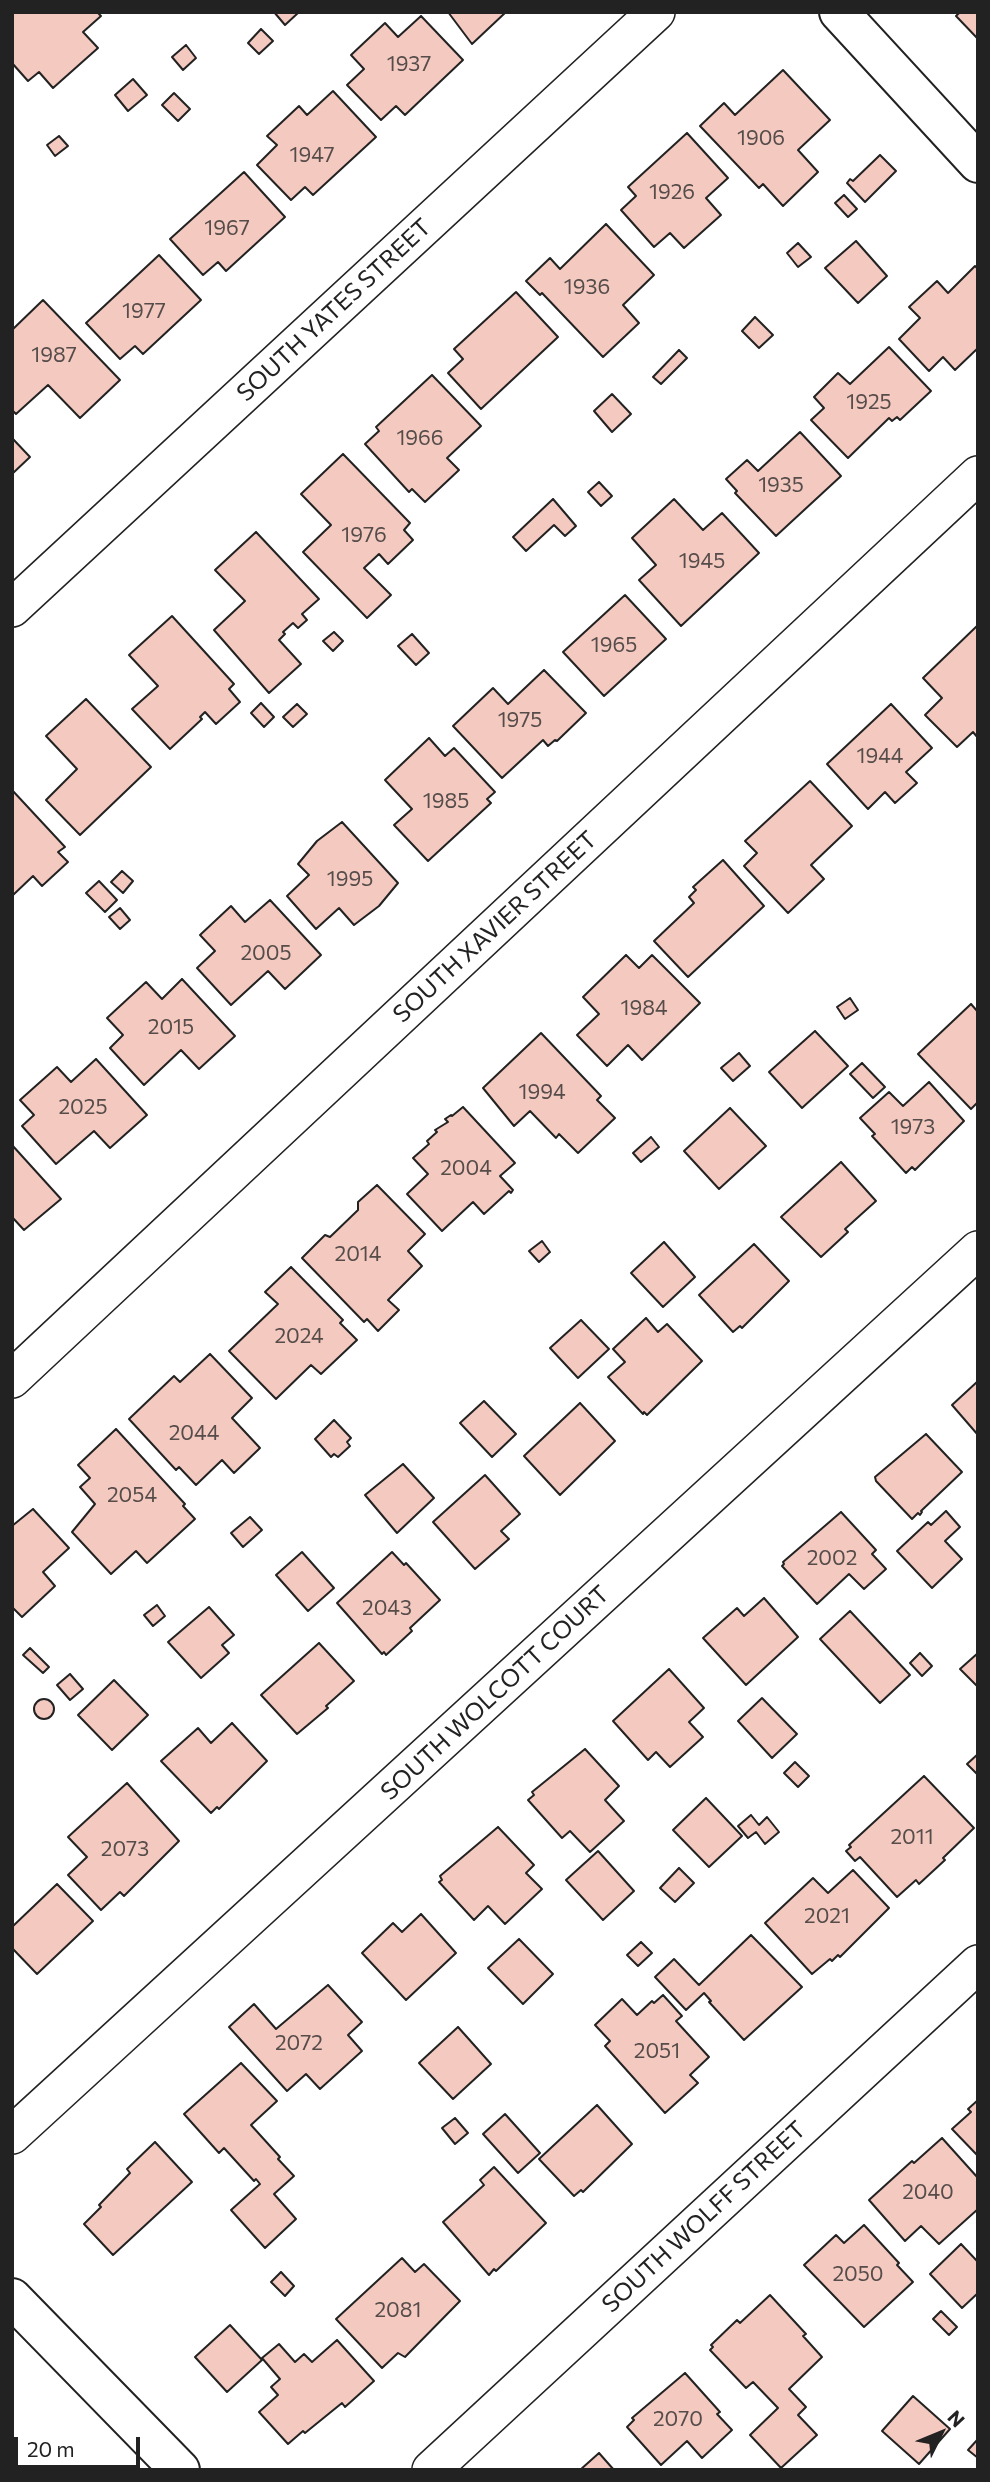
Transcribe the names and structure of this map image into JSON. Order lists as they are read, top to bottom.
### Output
{
  "streets": {
    "street": [
      "SOUTH YATES STREET",
      "SOUTH XAVIER STREET",
      "SOUTH WOLCOTT COURT",
      "SOUTH WOLFF STREET"
    ]
  },
  "house_numbers": [
    "1937",
    "1906",
    "1947",
    "1926",
    "1967",
    "1936",
    "1977",
    "1987",
    "1925",
    "1966",
    "1935",
    "1976",
    "1945",
    "1965",
    "1975",
    "1944",
    "1985",
    "1995",
    "2005",
    "1984",
    "2015",
    "1994",
    "2025",
    "1973",
    "2004",
    "2014",
    "2024",
    "2044",
    "2054",
    "2002",
    "2043",
    "2011",
    "2073",
    "2021",
    "2072",
    "2051",
    "2040",
    "2050",
    "2081",
    "2070"
  ],
  "scale_bar": "20 m",
  "north": "top right"
}
